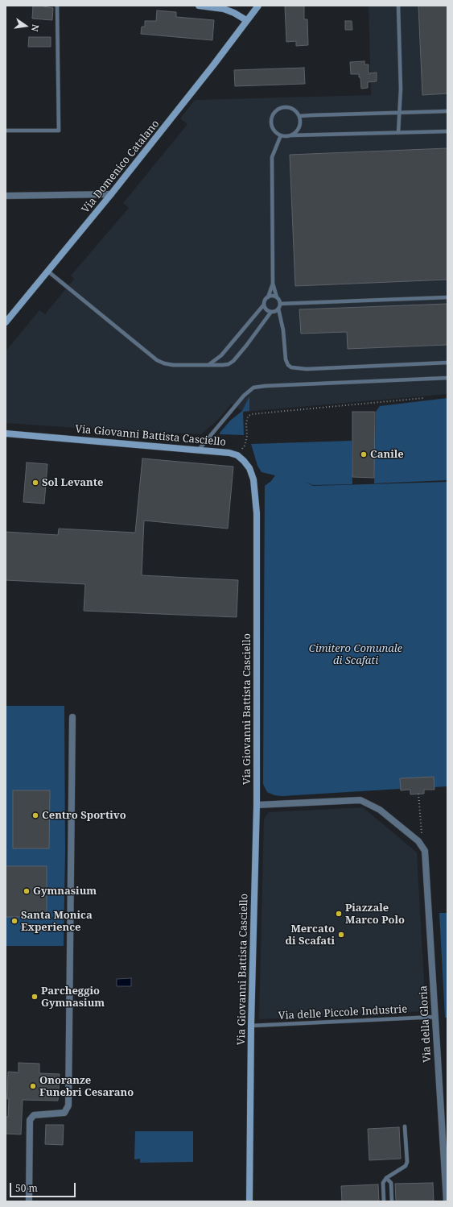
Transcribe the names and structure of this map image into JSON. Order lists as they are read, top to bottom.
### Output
{
  "streets": {
    "street": ["Via Domenico Catalano", "Via Giovanni Battista Casciello", "Via della Gloria"],
    "lane": ["Via delle Piccole Industrie"]
  },
  "crossings": [
    ["Via Giovanni Battista Casciello", "Via delle Piccole Industrie"],
    ["Via delle Piccole Industrie", "Via della Gloria"]
  ],
  "parks": ["Cimitero Comunale di Scafati"],
  "places": [
    "Canile",
    "Sol Levante",
    "Centro Sportivo",
    "Gymnasium",
    "Piazzale Marco Polo",
    "Santa Monica Experience",
    "Mercato di Scafati",
    "Parcheggio Gymnasium",
    "Onoranze Funebri Cesarano"
  ],
  "scale_bar": "50 m",
  "north": "right"
}
